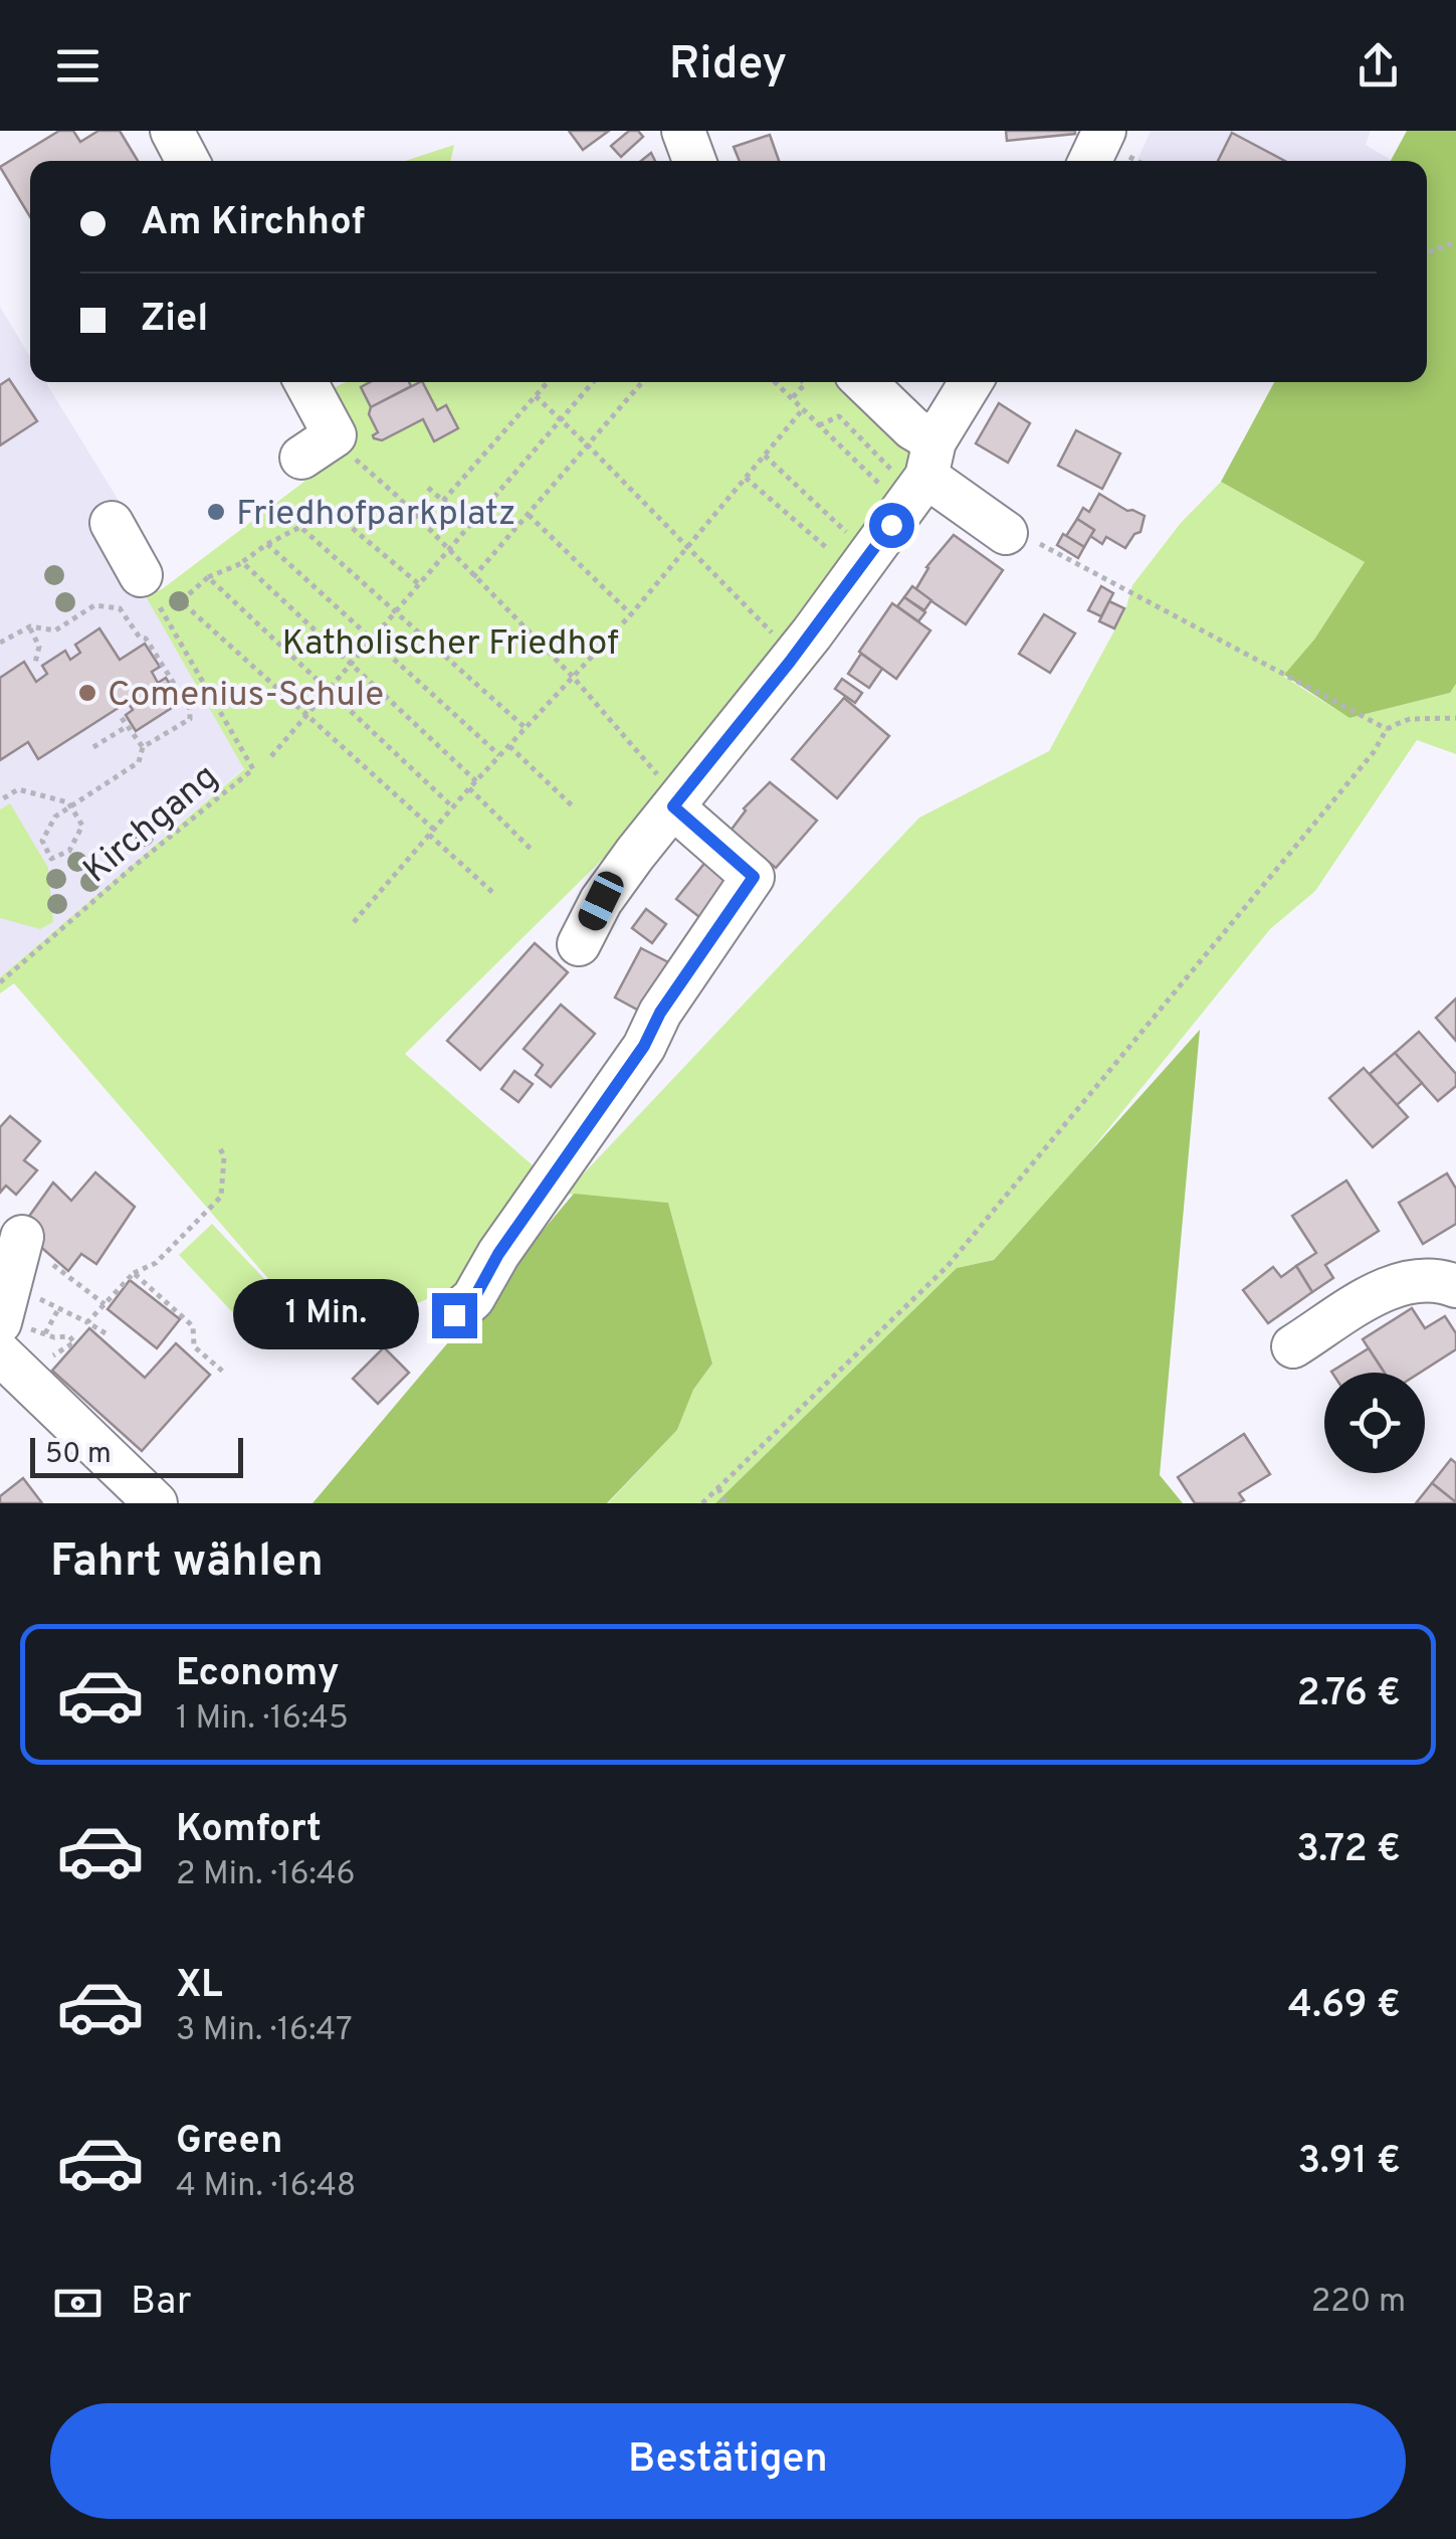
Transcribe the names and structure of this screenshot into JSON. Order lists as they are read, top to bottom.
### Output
{
  "streets": {
    "path": ["Kirchgang"]
  },
  "parks": ["Katholischer Friedhof"],
  "places": ["Friedhofparkplatz", "Comenius-Schule"],
  "scale_bar": "50 m",
  "page": {
    "header": "Ridey",
    "banner": ["Am Kirchhof", "Ziel"],
    "bubble": "1 Min.",
    "scale": "50 m",
    "heading": "Fahrt wählen",
    "list": [
      {
        "name": "Economy",
        "note": "1 Min. · 16:45",
        "value": "2.76 €"
      },
      {
        "name": "Komfort",
        "note": "2 Min. · 16:46",
        "value": "3.72 €"
      },
      {
        "name": "XL",
        "note": "3 Min. · 16:47",
        "value": "4.69 €"
      },
      {
        "name": "Green",
        "note": "4 Min. · 16:48",
        "value": "3.91 €"
      }
    ],
    "pay": ["Bar", "220 m"],
    "buttons": "Bestätigen"
  }
}
